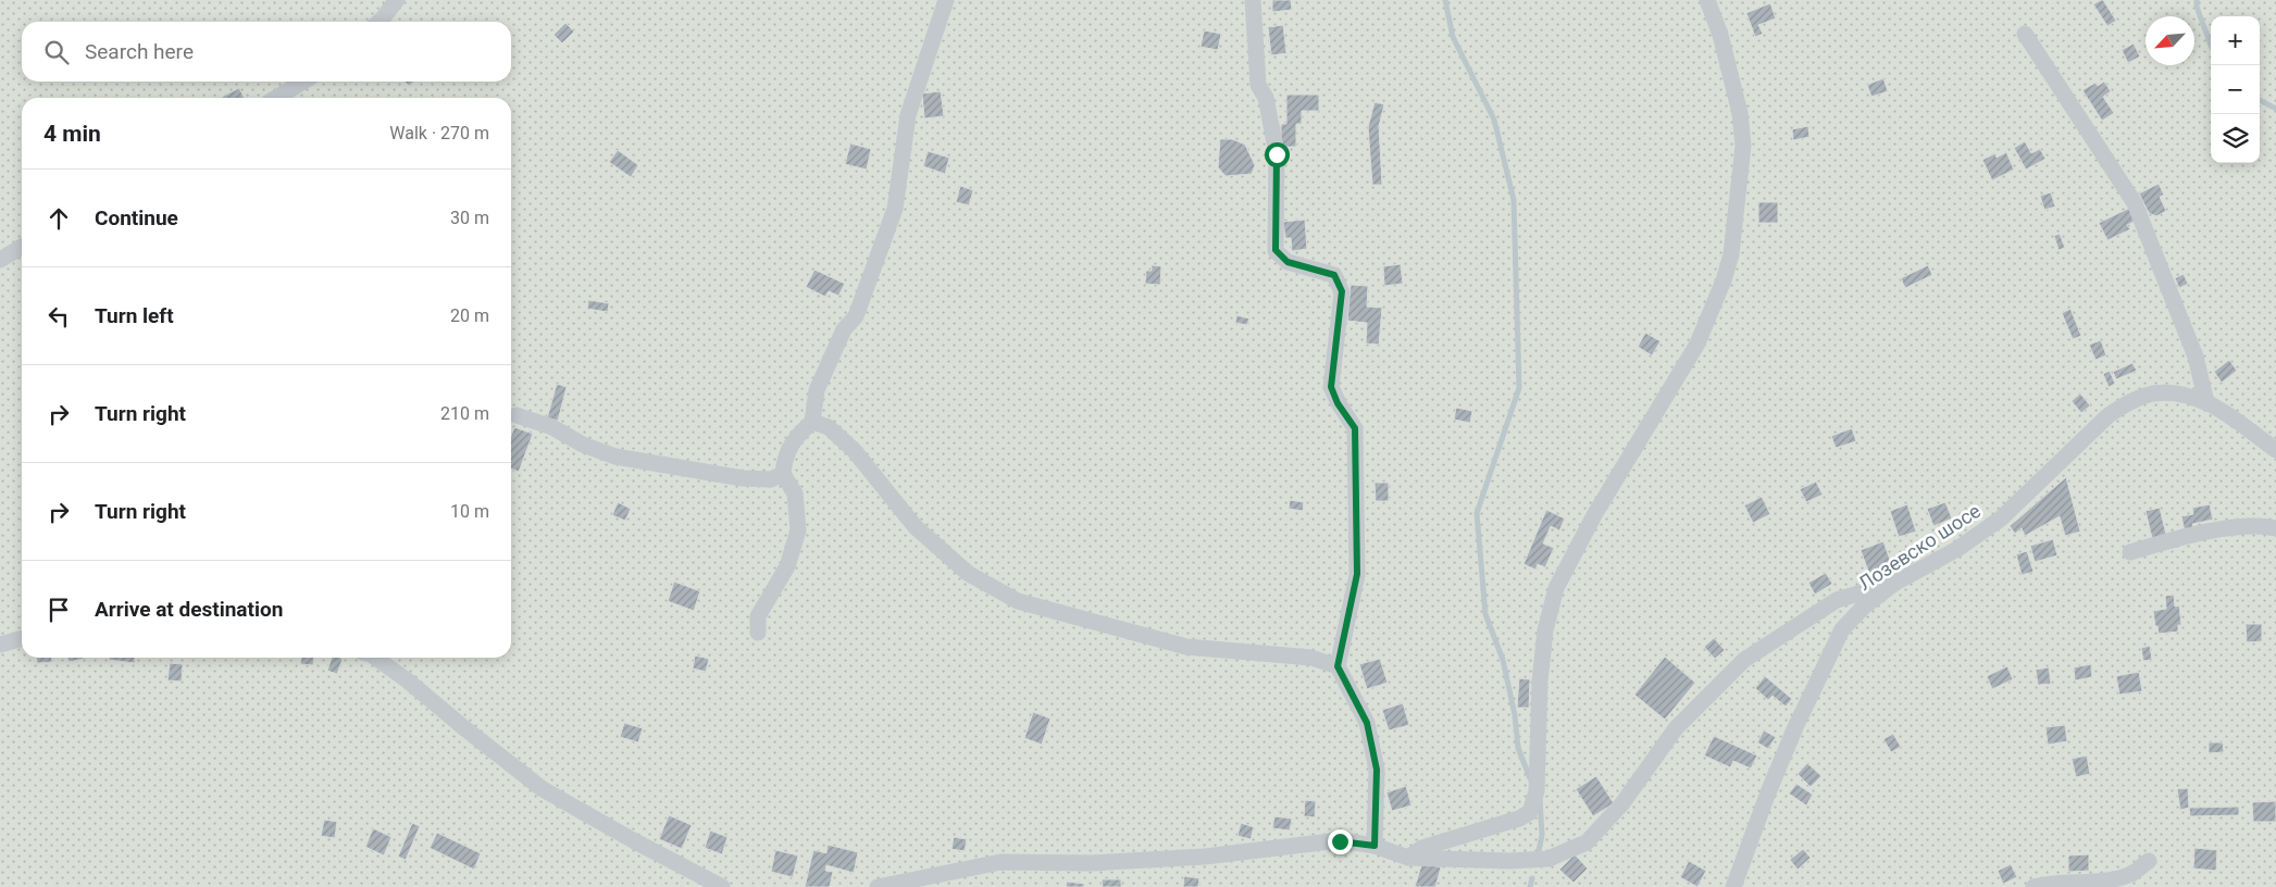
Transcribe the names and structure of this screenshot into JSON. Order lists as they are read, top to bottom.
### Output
{
  "streets": {
    "street": ["Лозевско шосе"]
  },
  "north": "bottom left",
  "page": {
    "map_buttons": ["+", "−"],
    "search": "Search here",
    "heading": ["4 min", "Walk · 270 m"],
    "list": [
      ["Continue", "30 m"],
      ["Turn left", "20 m"],
      ["Turn right", "210 m"],
      ["Turn right", "10 m"],
      "Arrive at destination"
    ]
  }
}
